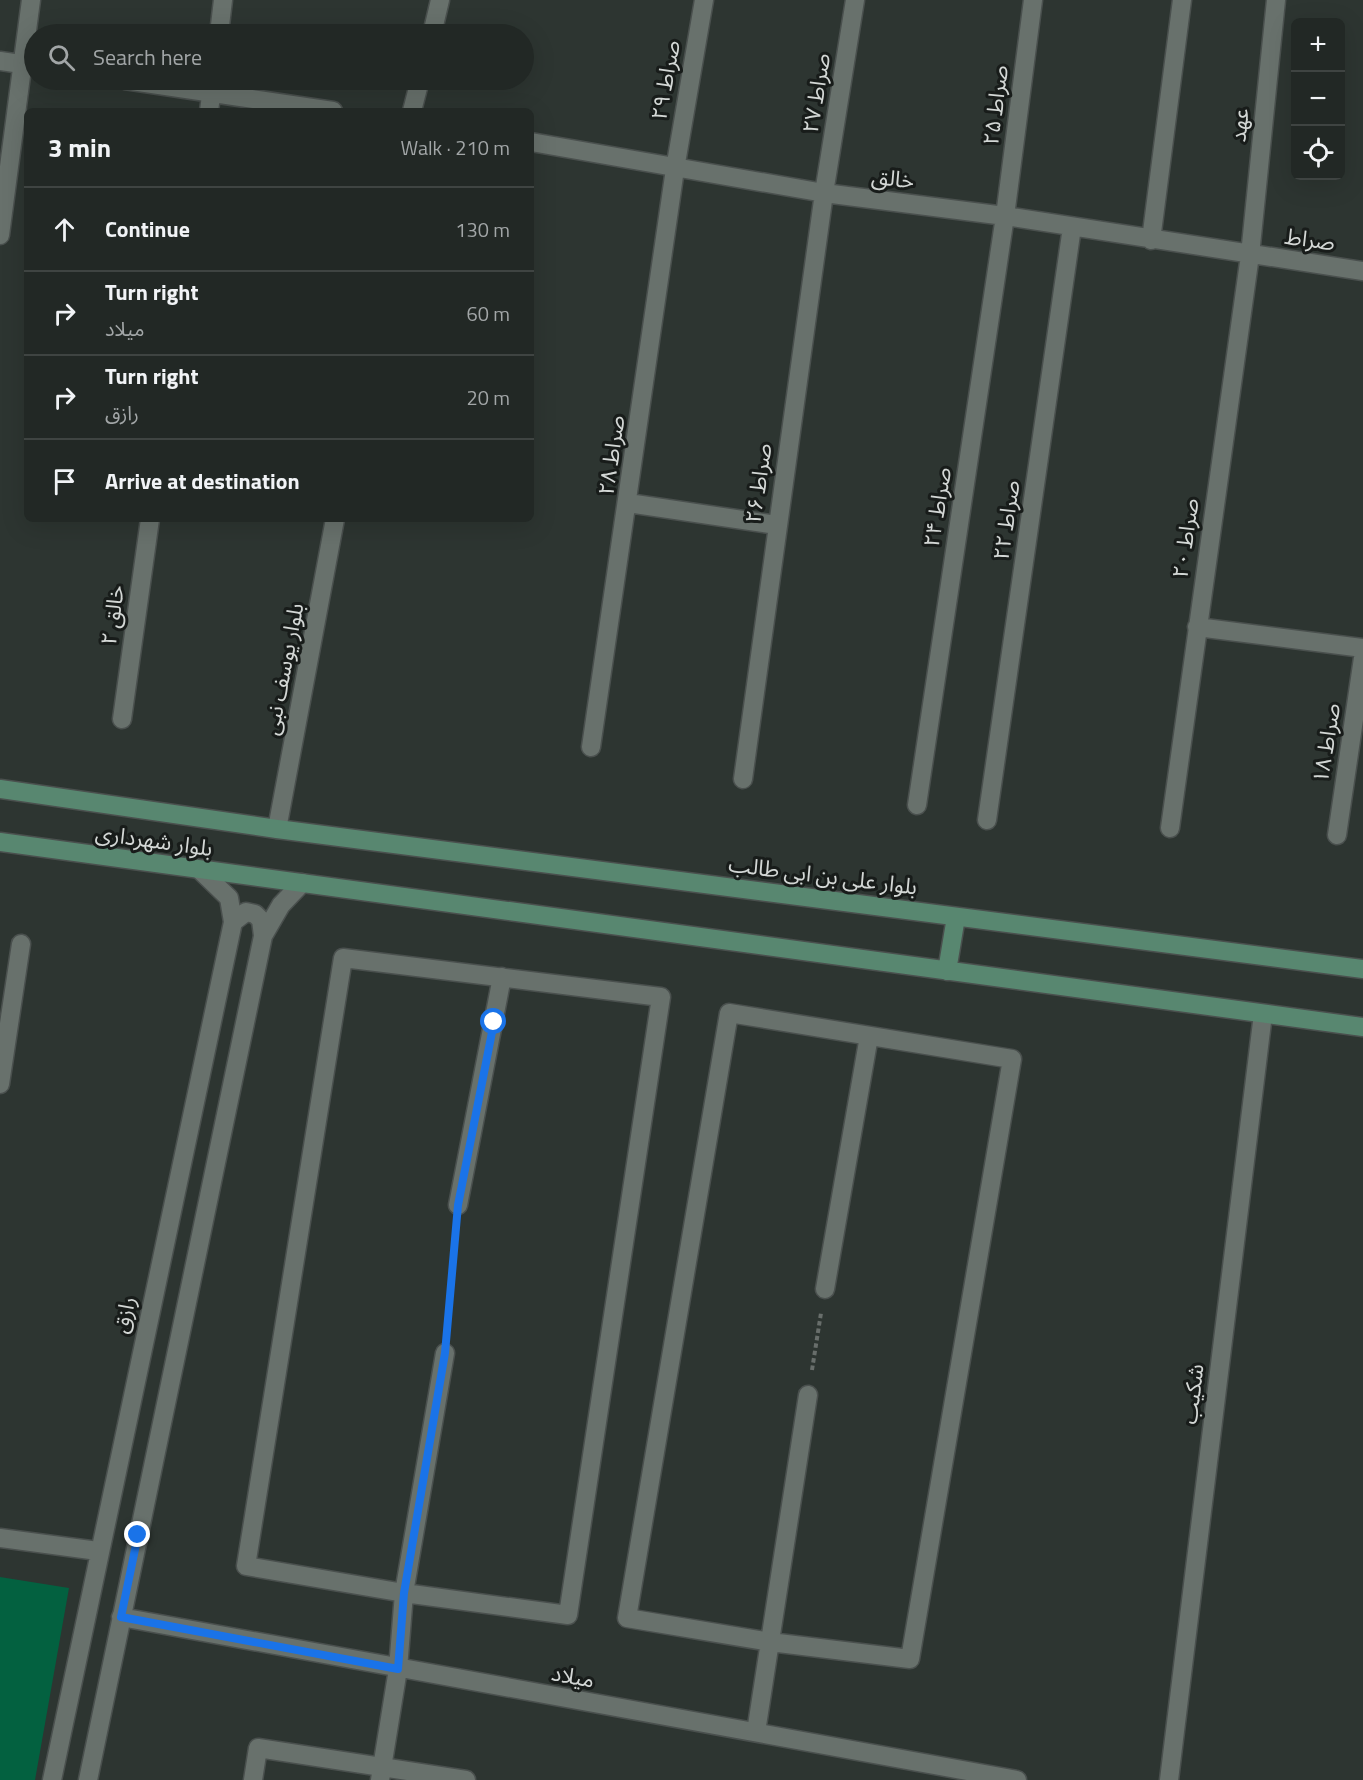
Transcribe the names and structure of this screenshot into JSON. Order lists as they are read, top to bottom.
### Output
{
  "streets": {
    "main road": ["بلوار شهرداری", "بلوار علی بن ابی طالب"],
    "street": [
      "صراط ۲۹",
      "صراط ۲۷",
      "صراط ۲۵",
      "عهد",
      "خالق",
      "صراط",
      "صراط ۲۸",
      "صراط ۲۶",
      "صراط ۲۴",
      "صراط ۲۲",
      "صراط ۲۰",
      "خالق ۲",
      "بلوار یوسف نبی",
      "صراط ۱۸",
      "رازق",
      "شکیب",
      "میلاد"
    ]
  },
  "crossings": [
    ["صراط ۲۹", "خالق"],
    ["صراط ۲۹", "صراط ۲۸"],
    ["صراط ۲۷", "خالق"],
    ["صراط ۲۷", "صراط ۲۶"],
    ["صراط ۲۵", "خالق"],
    ["صراط ۲۵", "صراط ۲۴"],
    ["عهد", "خالق"],
    ["عهد", "صراط"],
    ["عهد", "صراط ۲۰"],
    ["خالق", "صراط"],
    ["خالق", "صراط ۲۸"],
    ["خالق", "صراط ۲۶"],
    ["خالق", "صراط ۲۴"],
    ["خالق", "صراط ۲۲"],
    ["خالق", "صراط ۲۰"],
    ["صراط", "صراط ۲۰"],
    ["بلوار یوسف نبی", "بلوار شهرداری"],
    ["بلوار یوسف نبی", "بلوار علی بن ابی طالب"],
    ["بلوار شهرداری", "بلوار علی بن ابی طالب"],
    ["بلوار شهرداری", "رازق"]
  ],
  "page": {
    "map_buttons": ["+", "−"],
    "search": "Search here",
    "heading": ["3 min", "Walk · 210 m"],
    "list": [
      ["Continue", "130 m"],
      ["Turn right", "میلاد", "60 m"],
      ["Turn right", "رازق", "20 m"],
      "Arrive at destination"
    ]
  }
}
